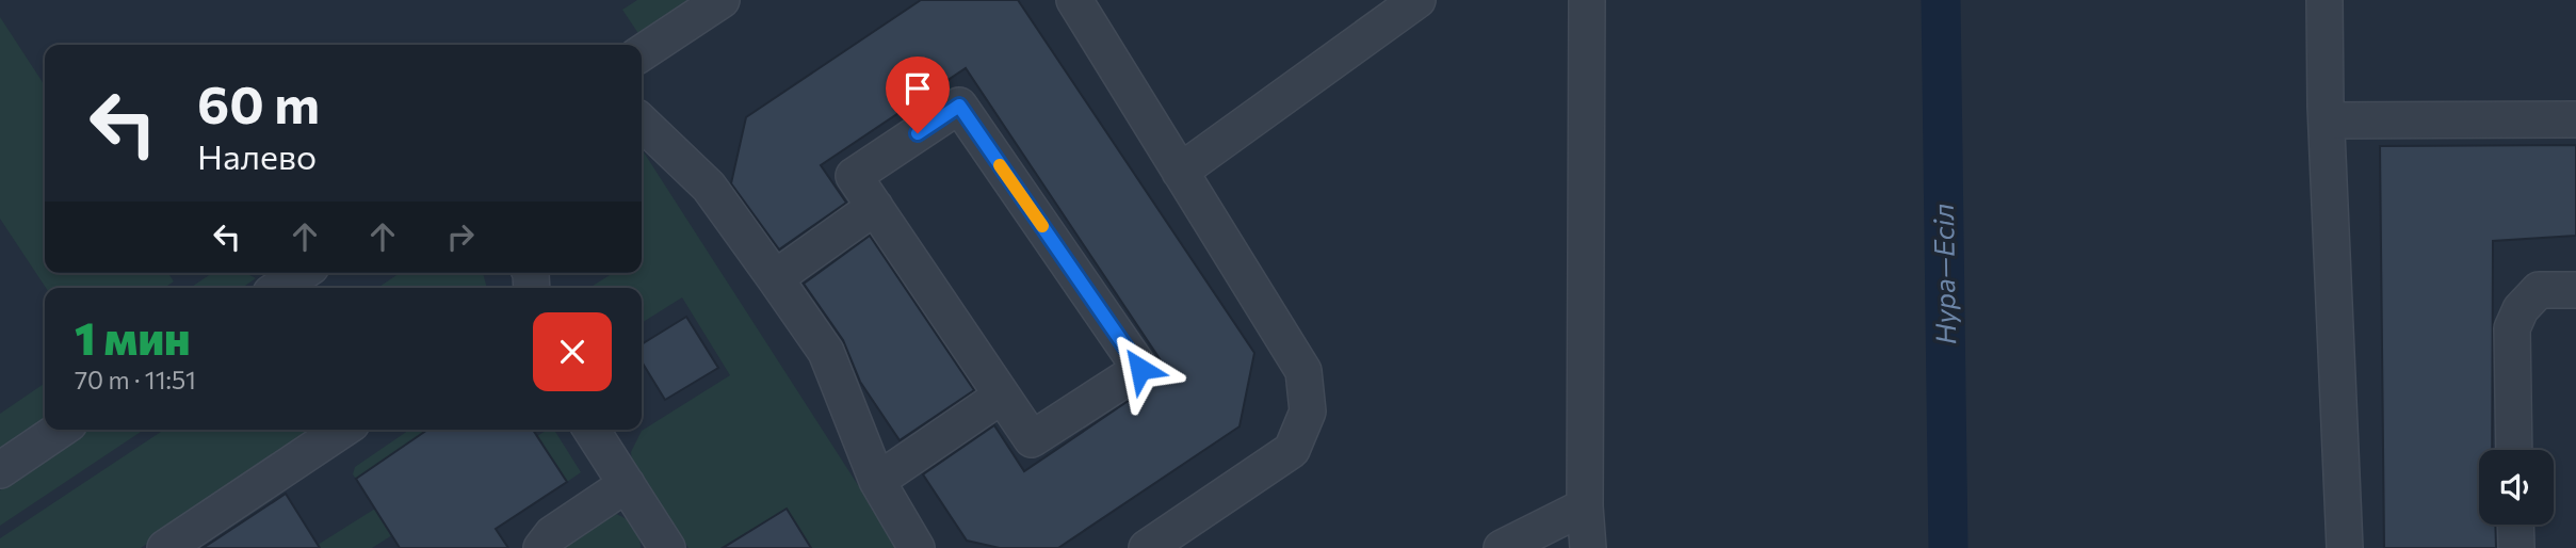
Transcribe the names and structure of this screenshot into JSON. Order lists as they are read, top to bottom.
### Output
{
  "water": ["Нура—Есіл"],
  "page": {
    "turn": ["60 m", "Налево"],
    "heading": ["1 мин", "70 m · 11:51"]
  }
}
